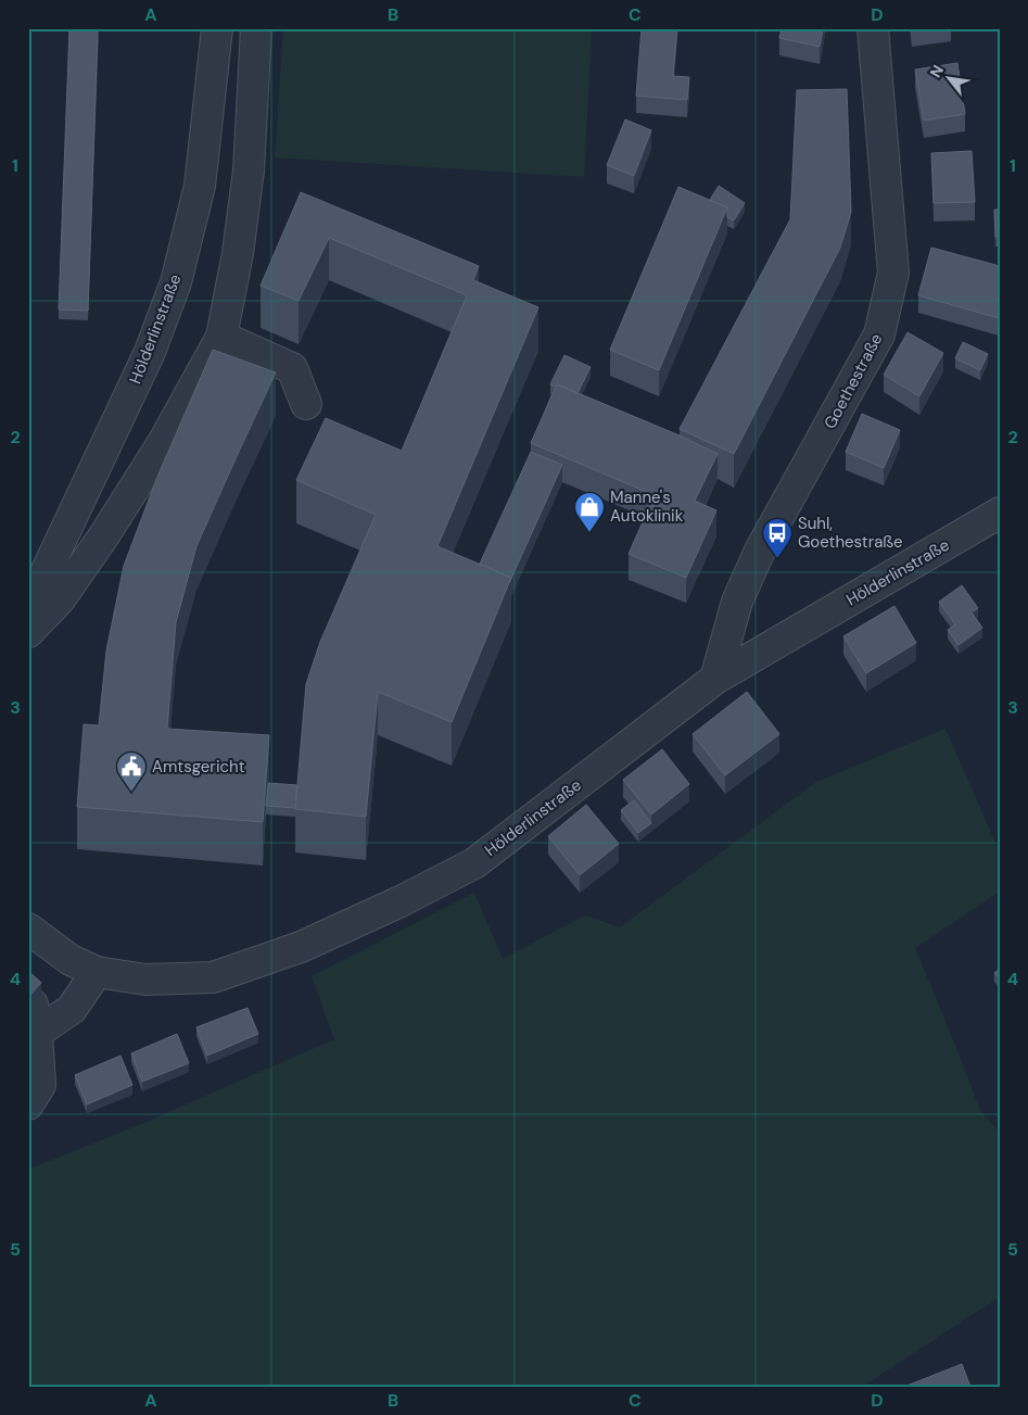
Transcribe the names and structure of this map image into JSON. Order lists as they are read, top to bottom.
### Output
{
  "streets": {
    "street": ["Hölderlinstraße", "Goethestraße"]
  },
  "crossings": [
    ["Hölderlinstraße", "Goethestraße"]
  ],
  "places": {
    "shop": ["Manne's Autoklinik"],
    "bus stop": ["Suhl, Goethestraße"],
    "public building": ["Amtsgericht"]
  },
  "north": "top left",
  "grid": {
    "columns": [
      "A",
      "B",
      "C",
      "D"
    ],
    "rows": [
      "1",
      "2",
      "3",
      "4",
      "5"
    ]
  }
}
